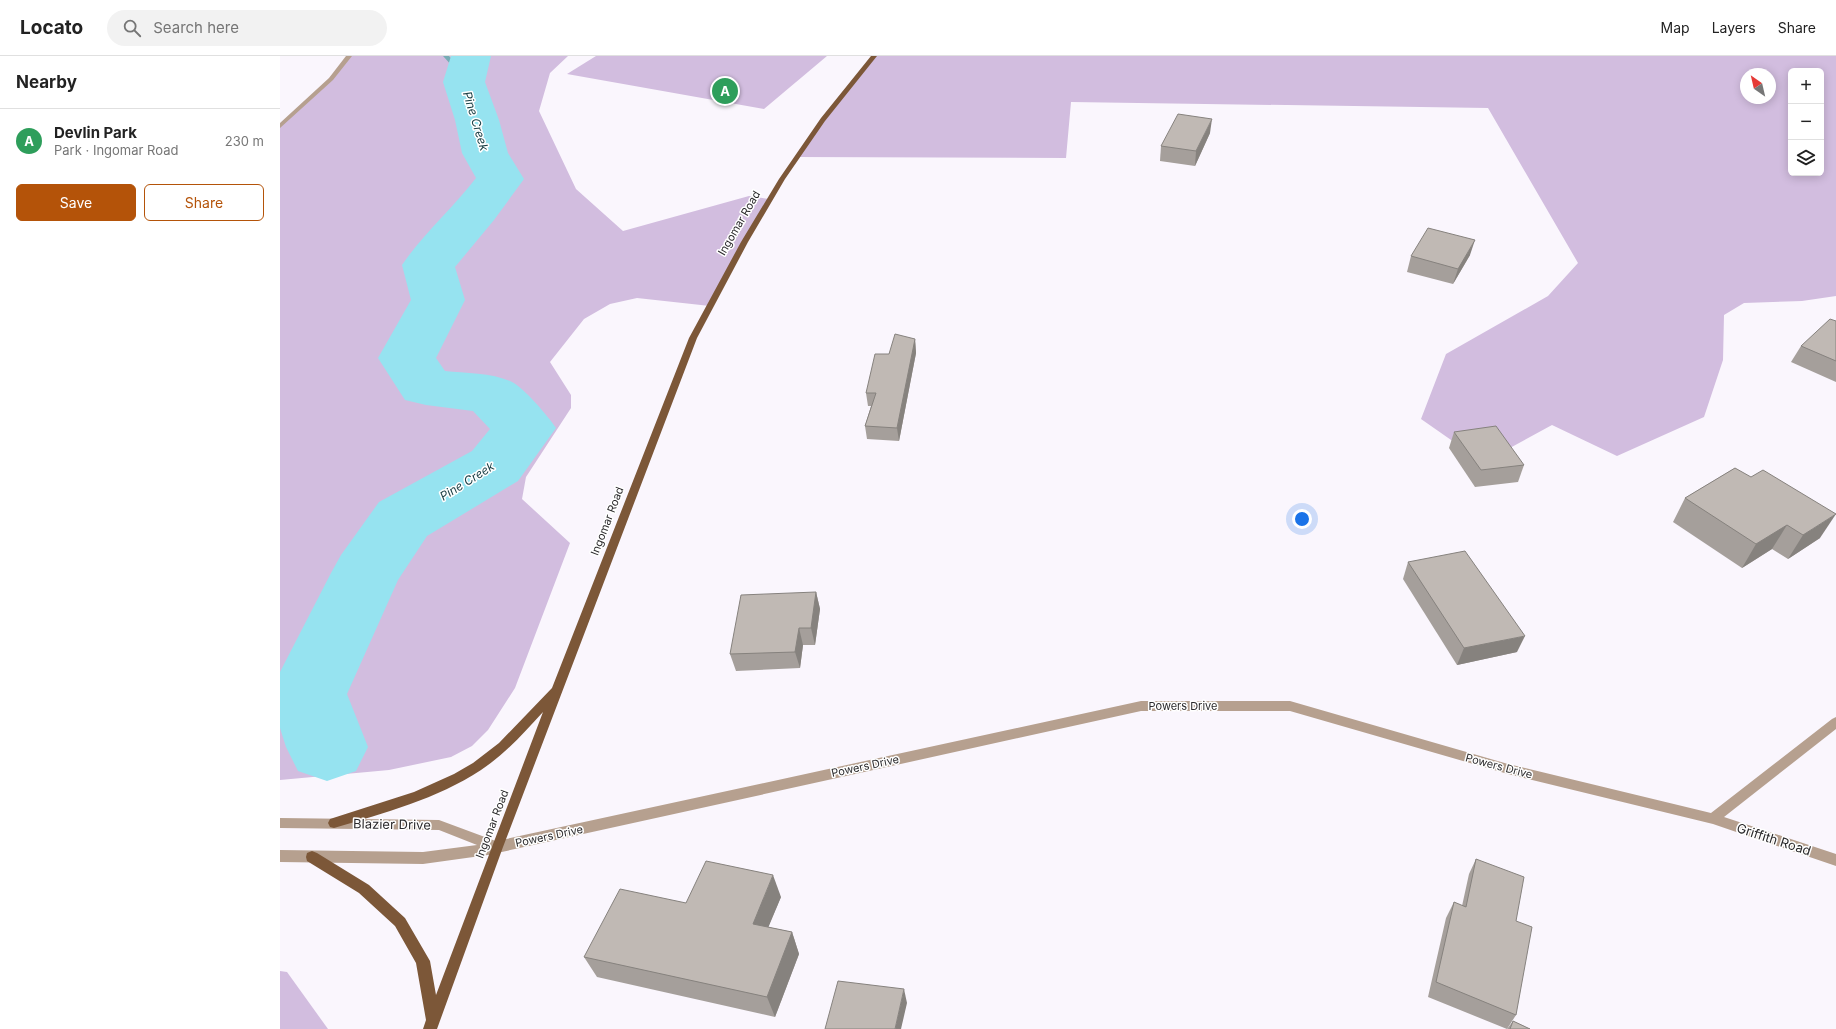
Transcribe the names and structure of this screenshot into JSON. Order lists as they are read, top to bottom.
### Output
{
  "streets": {
    "main road": ["Ingomar Road"],
    "street": ["Powers Drive", "Blazier Drive", "Griffith Road"]
  },
  "crossings": [
    ["Ingomar Road", "Powers Drive"],
    ["Ingomar Road", "Blazier Drive"],
    ["Powers Drive", "Blazier Drive"],
    ["Powers Drive", "Griffith Road"]
  ],
  "water": ["Pine Creek"],
  "north": "top left",
  "page": {
    "header": "Locato",
    "search": "Search here",
    "nav": ["Map", "Layers", "Share"],
    "heading": "Nearby",
    "map_buttons": ["+", "−"],
    "pins": "A",
    "list": [
      {
        "mark": "A",
        "name": "Devlin Park",
        "note": "Park · Ingomar Road",
        "value": "230 m"
      }
    ],
    "buttons": ["Save", "Share"]
  }
}
